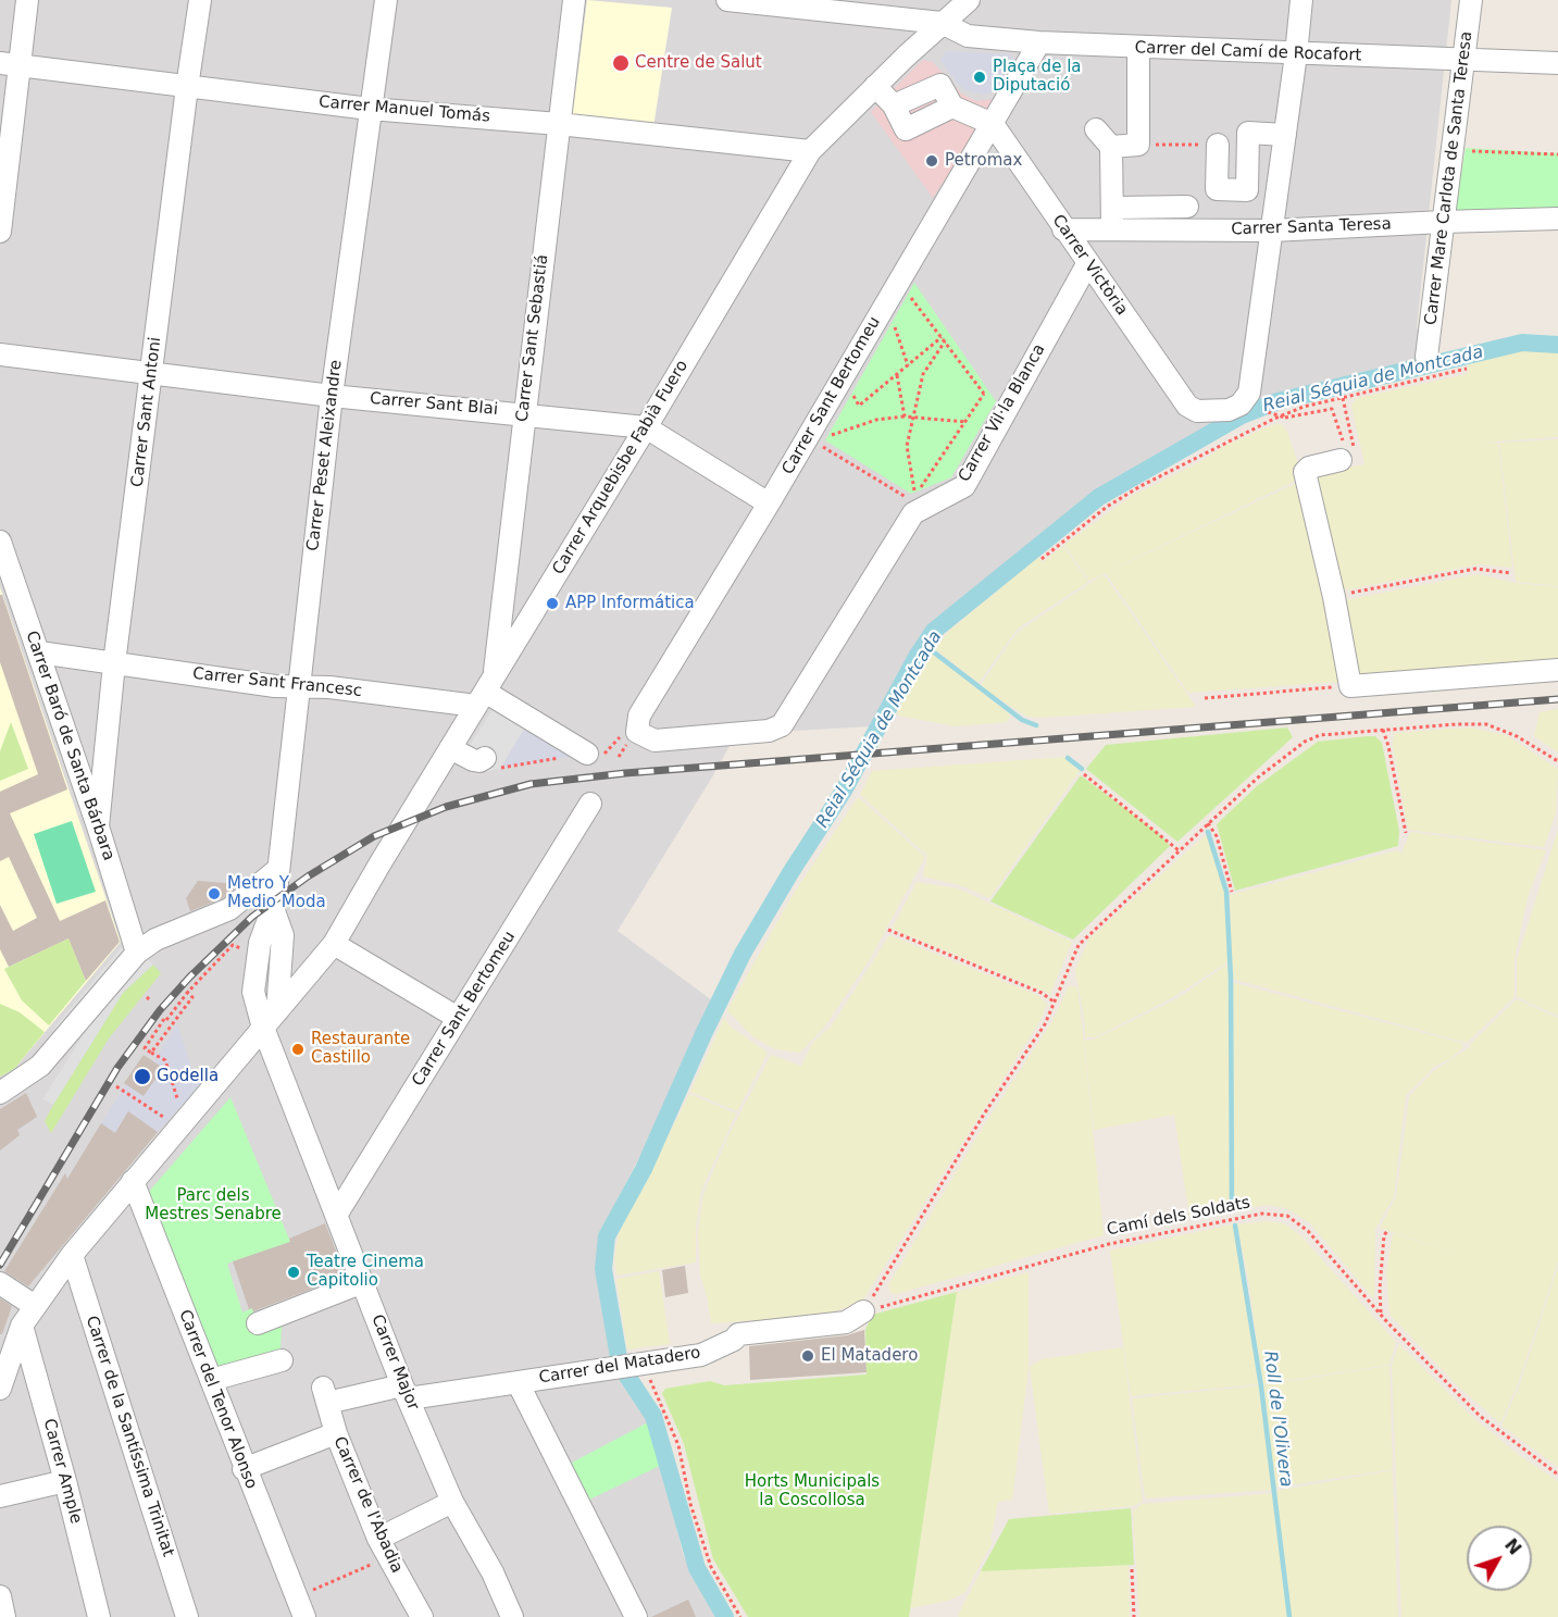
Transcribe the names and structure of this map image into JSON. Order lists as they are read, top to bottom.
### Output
{
  "streets": {
    "street": [
      "Carrer del Camí de Rocafort",
      "Carrer Manuel Tomás",
      "Carrer Mare Carlota de Santa Teresa",
      "Carrer Santa Teresa",
      "Carrer Victòria",
      "Carrer Sant Sebastiá",
      "Carrer Sant Bertomeu",
      "Carrer Sant Blai",
      "Carrer Sant Antoni",
      "Carrer Vil·la Blanca",
      "Carrer Peset Aleixandre",
      "Carrer Arquebisbe Fabià Fuero",
      "Carrer Sant Francesc",
      "Carrer Baró de Santa Bárbara",
      "Carrer Major",
      "Carrer del Matadero",
      "Carrer del Tenor Alonso",
      "Carrer de la Santíssima Trinitat",
      "Carrer Ample",
      "Carrer de l'Abadia"
    ],
    "path": ["Camí dels Soldats"]
  },
  "crossings": [
    ["Carrer del Camí de Rocafort", "Carrer Mare Carlota de Santa Teresa"],
    ["Carrer del Camí de Rocafort", "Carrer Sant Bertomeu"],
    ["Carrer del Camí de Rocafort", "Carrer Arquebisbe Fabià Fuero"],
    ["Carrer Manuel Tomás", "Carrer Sant Sebastiá"],
    ["Carrer Manuel Tomás", "Carrer Sant Antoni"],
    ["Carrer Manuel Tomás", "Carrer Peset Aleixandre"],
    ["Carrer Manuel Tomás", "Carrer Arquebisbe Fabià Fuero"],
    ["Carrer Mare Carlota de Santa Teresa", "Carrer Santa Teresa"],
    ["Carrer Santa Teresa", "Carrer Victòria"],
    ["Carrer Victòria", "Carrer Sant Bertomeu"],
    ["Carrer Victòria", "Carrer Vil·la Blanca"],
    ["Carrer Sant Sebastiá", "Carrer Sant Blai"],
    ["Carrer Sant Sebastiá", "Carrer Arquebisbe Fabià Fuero"],
    ["Carrer Sant Sebastiá", "Carrer Sant Francesc"],
    ["Carrer Sant Bertomeu", "Carrer Sant Blai"],
    ["Carrer Sant Bertomeu", "Carrer Vil·la Blanca"],
    ["Carrer Sant Bertomeu", "Carrer Major"],
    ["Carrer Sant Blai", "Carrer Sant Antoni"],
    ["Carrer Sant Blai", "Carrer Peset Aleixandre"],
    ["Carrer Sant Blai", "Carrer Arquebisbe Fabià Fuero"],
    ["Carrer Sant Antoni", "Carrer Sant Francesc"],
    ["Carrer Sant Antoni", "Carrer Baró de Santa Bárbara"],
    ["Carrer Peset Aleixandre", "Carrer Sant Francesc"],
    ["Carrer Peset Aleixandre", "Carrer Major"],
    ["Carrer Arquebisbe Fabià Fuero", "Carrer Sant Francesc"],
    ["Carrer Arquebisbe Fabià Fuero", "Carrer Major"],
    ["Carrer Arquebisbe Fabià Fuero", "Carrer del Tenor Alonso"],
    ["Carrer Arquebisbe Fabià Fuero", "Carrer de la Santíssima Trinitat"],
    ["Carrer Arquebisbe Fabià Fuero", "Carrer Ample"],
    ["Carrer Sant Francesc", "Carrer Baró de Santa Bárbara"],
    ["Camí dels Soldats", "Carrer del Matadero"],
    ["Carrer Major", "Carrer del Matadero"],
    ["Carrer del Matadero", "Carrer de l'Abadia"]
  ],
  "water": ["Reial Séquia de Montcada", "Roll de l'Olivera"],
  "parks": ["Parc dels Mestres Senabre", "Horts Municipals la Coscollosa"],
  "places": [
    "Centre de Salut",
    "Plaça de la Diputació",
    "Petromax",
    "APP Informática",
    "Metro Y Medio Moda",
    "Restaurante Castillo",
    "Godella",
    "Teatre Cinema Capitolio",
    "El Matadero"
  ],
  "north": "top right"
}
